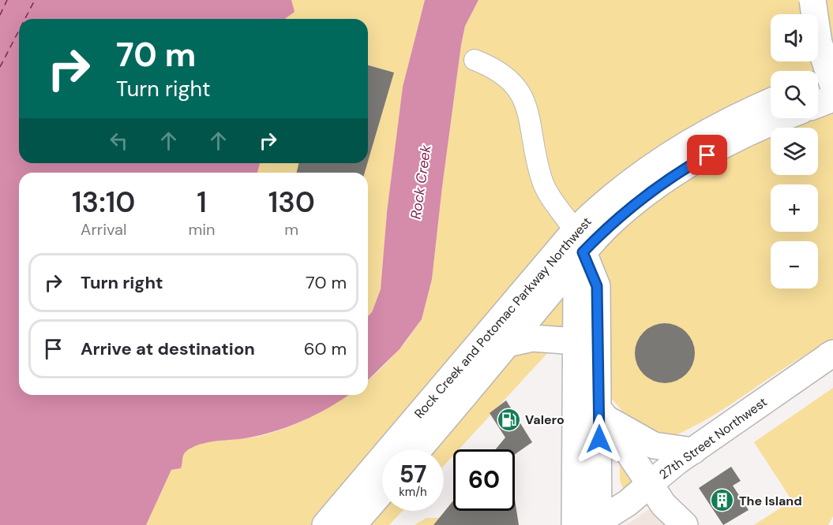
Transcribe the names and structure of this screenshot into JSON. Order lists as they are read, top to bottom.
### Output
{
  "streets": {
    "main road": ["Rock Creek and Potomac Parkway Northwest", "27th Street Northwest"]
  },
  "water": ["Rock Creek"],
  "places": {
    "fuel station": ["Valero"],
    "building": ["The Island"]
  },
  "page": {
    "map_buttons": ["+", "−"],
    "turn": ["70 m", "Turn right"],
    "eta": [
      "13:10",
      "Arrival",
      "1",
      "min",
      "130",
      "m"
    ],
    "list": [
      {
        "name": "Turn right",
        "value": "70 m"
      },
      {
        "name": "Arrive at destination",
        "value": "60 m"
      }
    ],
    "speed": "57 km/h",
    "limit": "60"
  }
}
